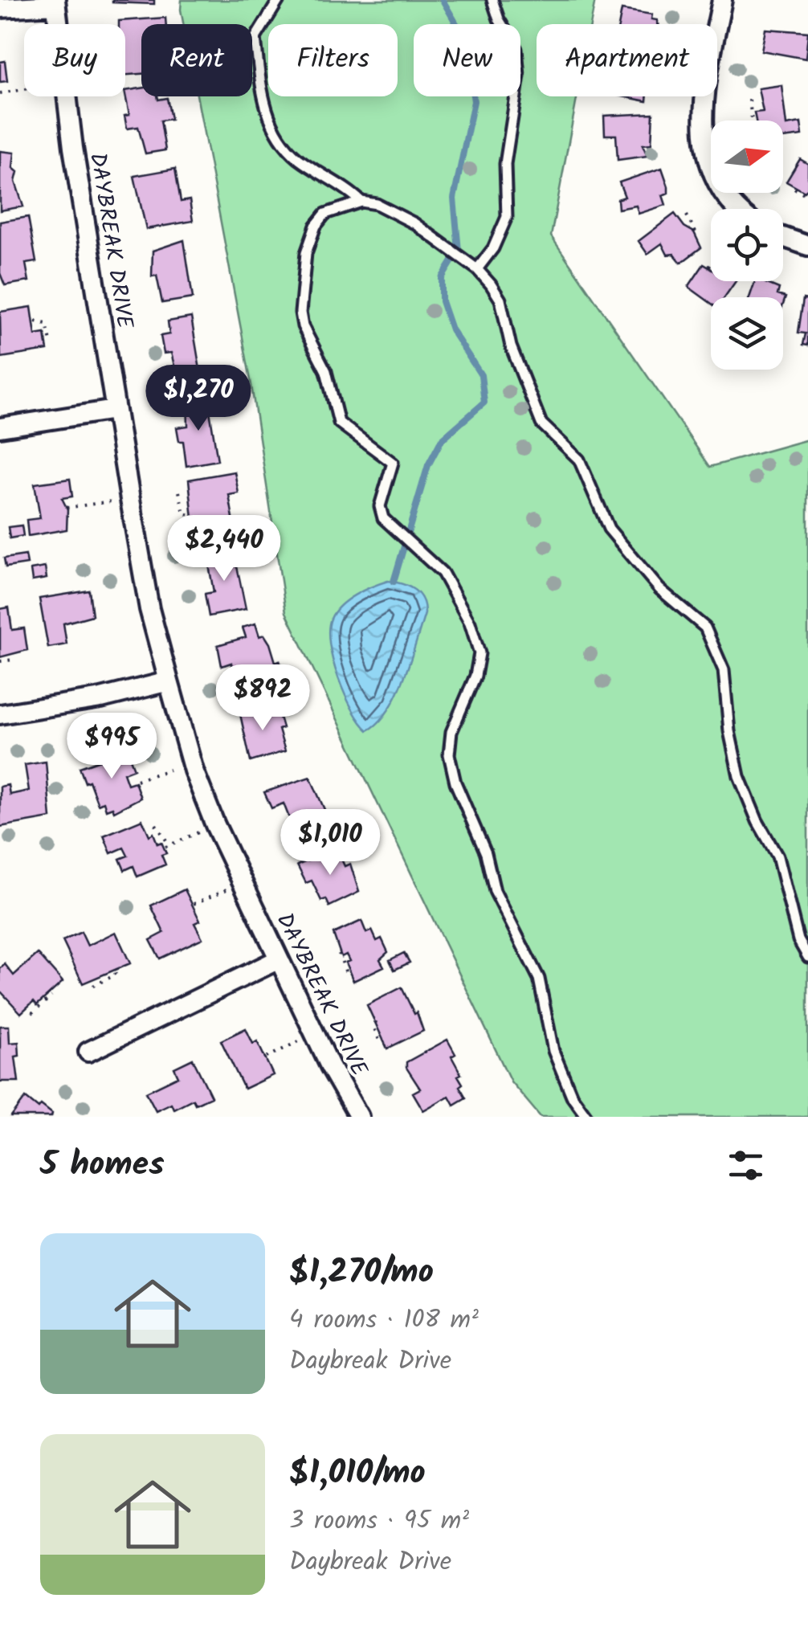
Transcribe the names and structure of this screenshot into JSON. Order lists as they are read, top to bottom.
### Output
{
  "streets": {
    "street": ["DAYBREAK DRIVE"]
  },
  "north": "right",
  "page": {
    "chip": [
      "Buy",
      "Rent",
      "Filters",
      "New",
      "Apartment"
    ],
    "price": [
      "$1,270",
      "$2,440",
      "$892",
      "$995",
      "$1,010"
    ],
    "heading": "5 homes",
    "list": [
      {
        "name": "$1,270/mo",
        "note": "4 rooms · 108 m² · Daybreak Drive"
      },
      {
        "name": "$1,010/mo",
        "note": "3 rooms · 95 m² · Daybreak Drive"
      }
    ]
  }
}
